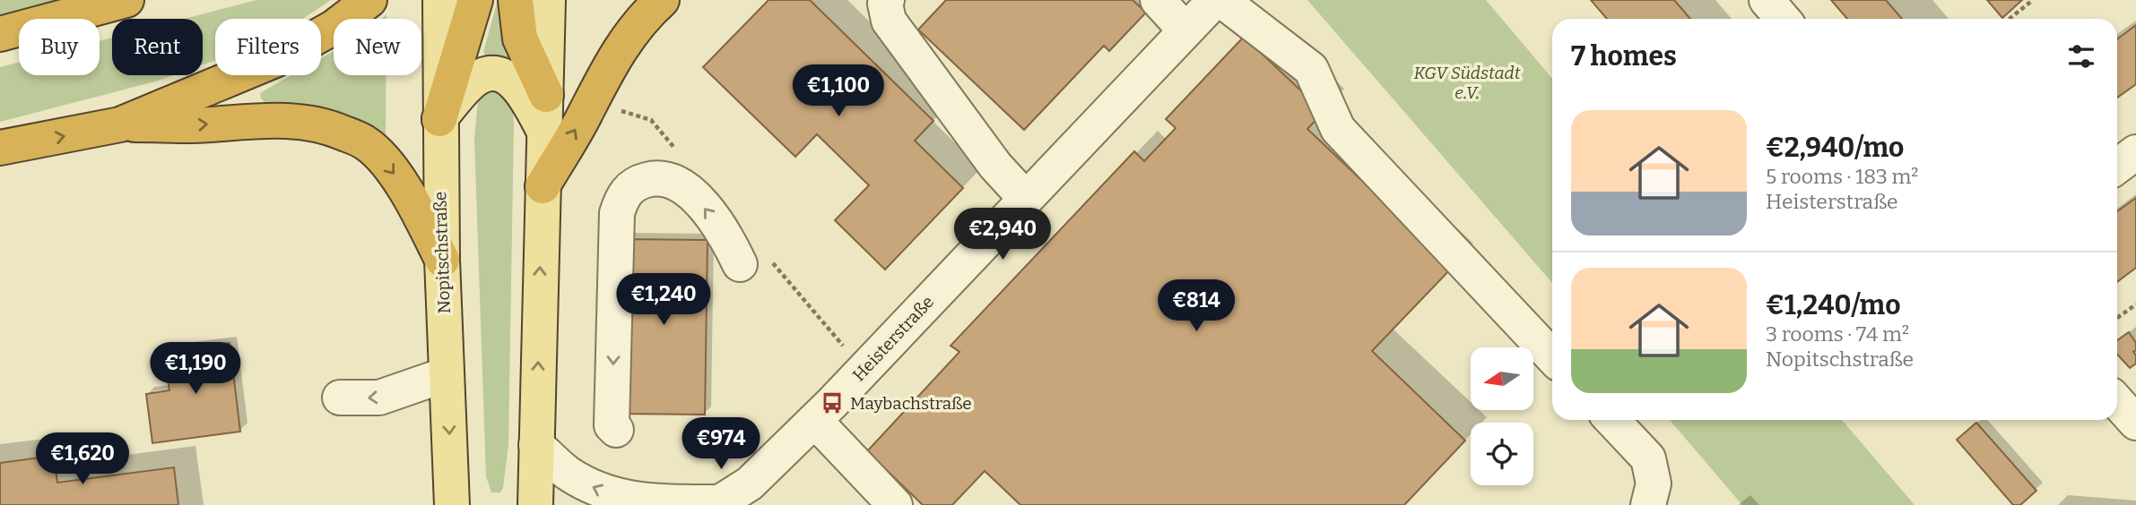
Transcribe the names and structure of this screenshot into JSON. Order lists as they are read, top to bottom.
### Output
{
  "streets": {
    "main road": ["Nopitschstraße"],
    "street": ["Heisterstraße"]
  },
  "parks": ["KGV Südstadt e.V."],
  "places": {
    "bus stop": ["Maybachstraße"]
  },
  "north": "left",
  "page": {
    "chip": [
      "Buy",
      "Rent",
      "Filters",
      "New"
    ],
    "heading": "7 homes",
    "price": [
      "€1,100",
      "€2,940",
      "€1,240",
      "€814",
      "€1,190",
      "€974",
      "€1,620"
    ],
    "list": [
      {
        "name": "€2,940/mo",
        "note": "5 rooms · 183 m² · Heisterstraße"
      },
      {
        "name": "€1,240/mo",
        "note": "3 rooms · 74 m² · Nopitschstraße"
      }
    ]
  }
}
